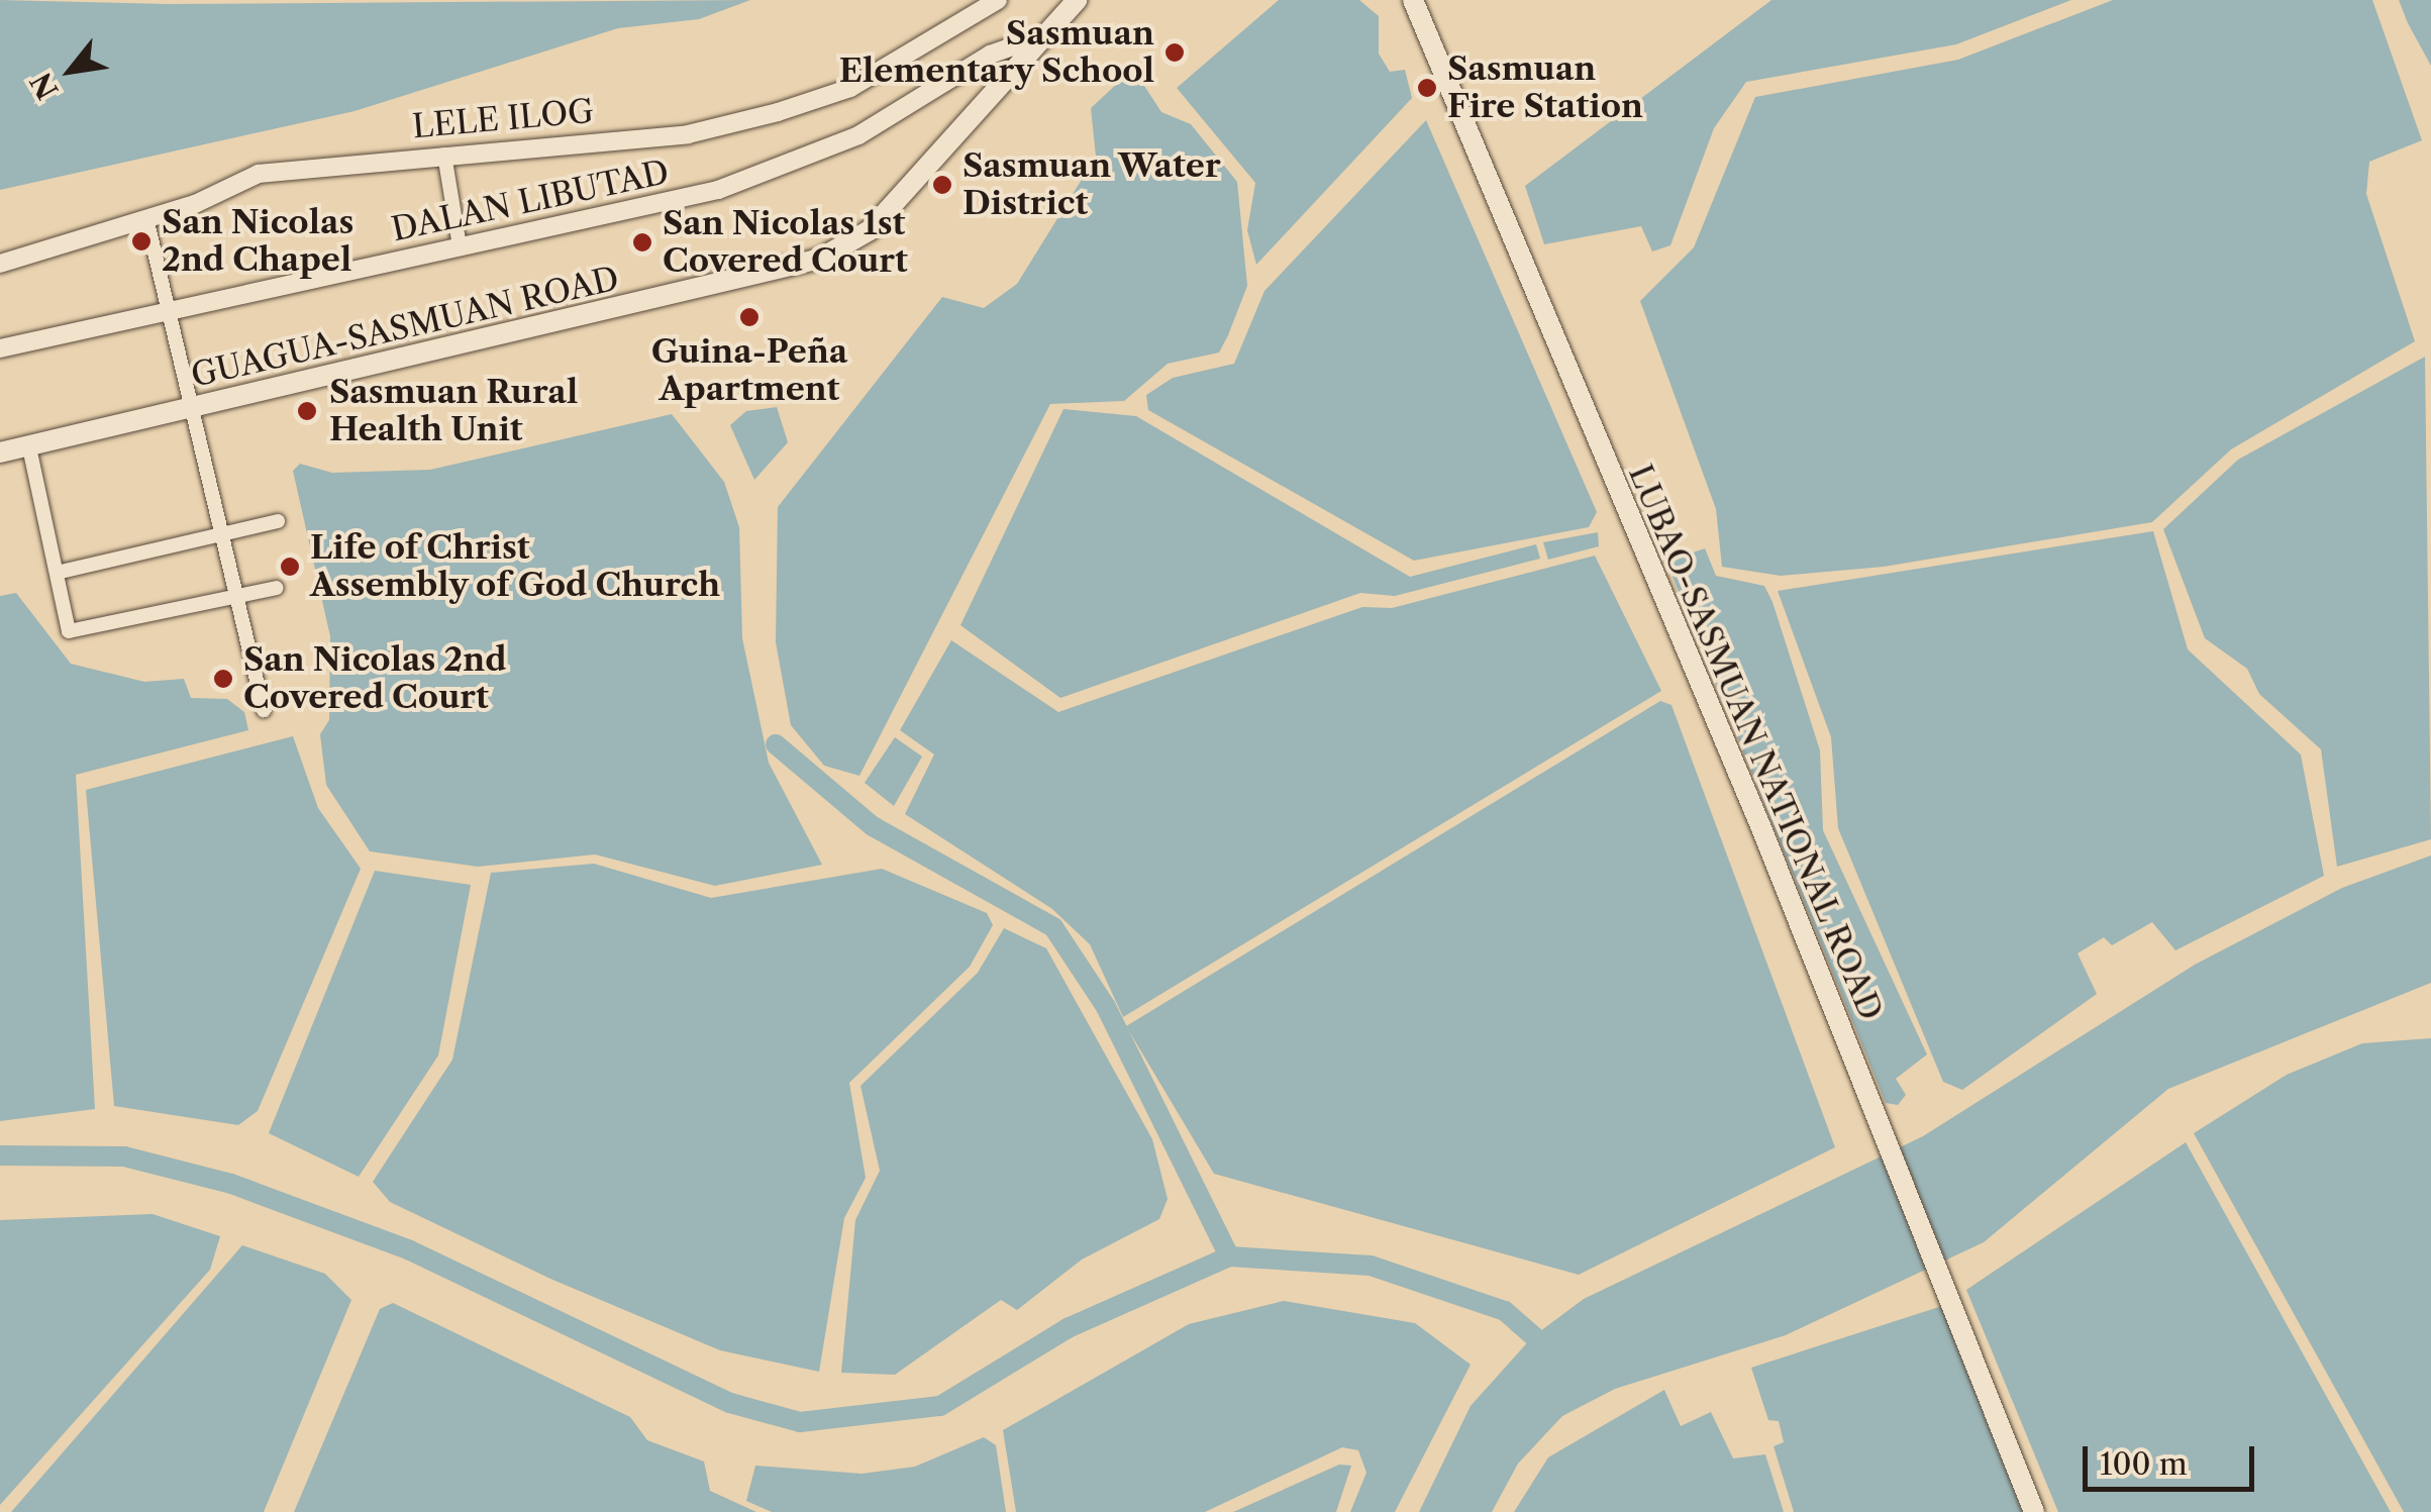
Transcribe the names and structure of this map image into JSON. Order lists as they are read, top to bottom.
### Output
{
  "streets": {
    "main road": ["GUAGUA-SASMUAN ROAD", "LUBAO-SASMUAN NATIONAL ROAD"],
    "street": ["LELE ILOG", "DALAN LIBUTAD"]
  },
  "crossings": [
    ["DALAN LIBUTAD", "GUAGUA-SASMUAN ROAD"]
  ],
  "places": [
    "Sasmuan Elementary School",
    "Sasmuan Fire Station",
    "Sasmuan Water District",
    "San Nicolas 2nd Chapel",
    "San Nicolas 1st Covered Court",
    "Guina-Peña Apartment",
    "Sasmuan Rural Health Unit",
    "Life of Christ Assembly of God Church",
    "San Nicolas 2nd Covered Court"
  ],
  "scale_bar": "100 m",
  "north": "bottom left"
}
